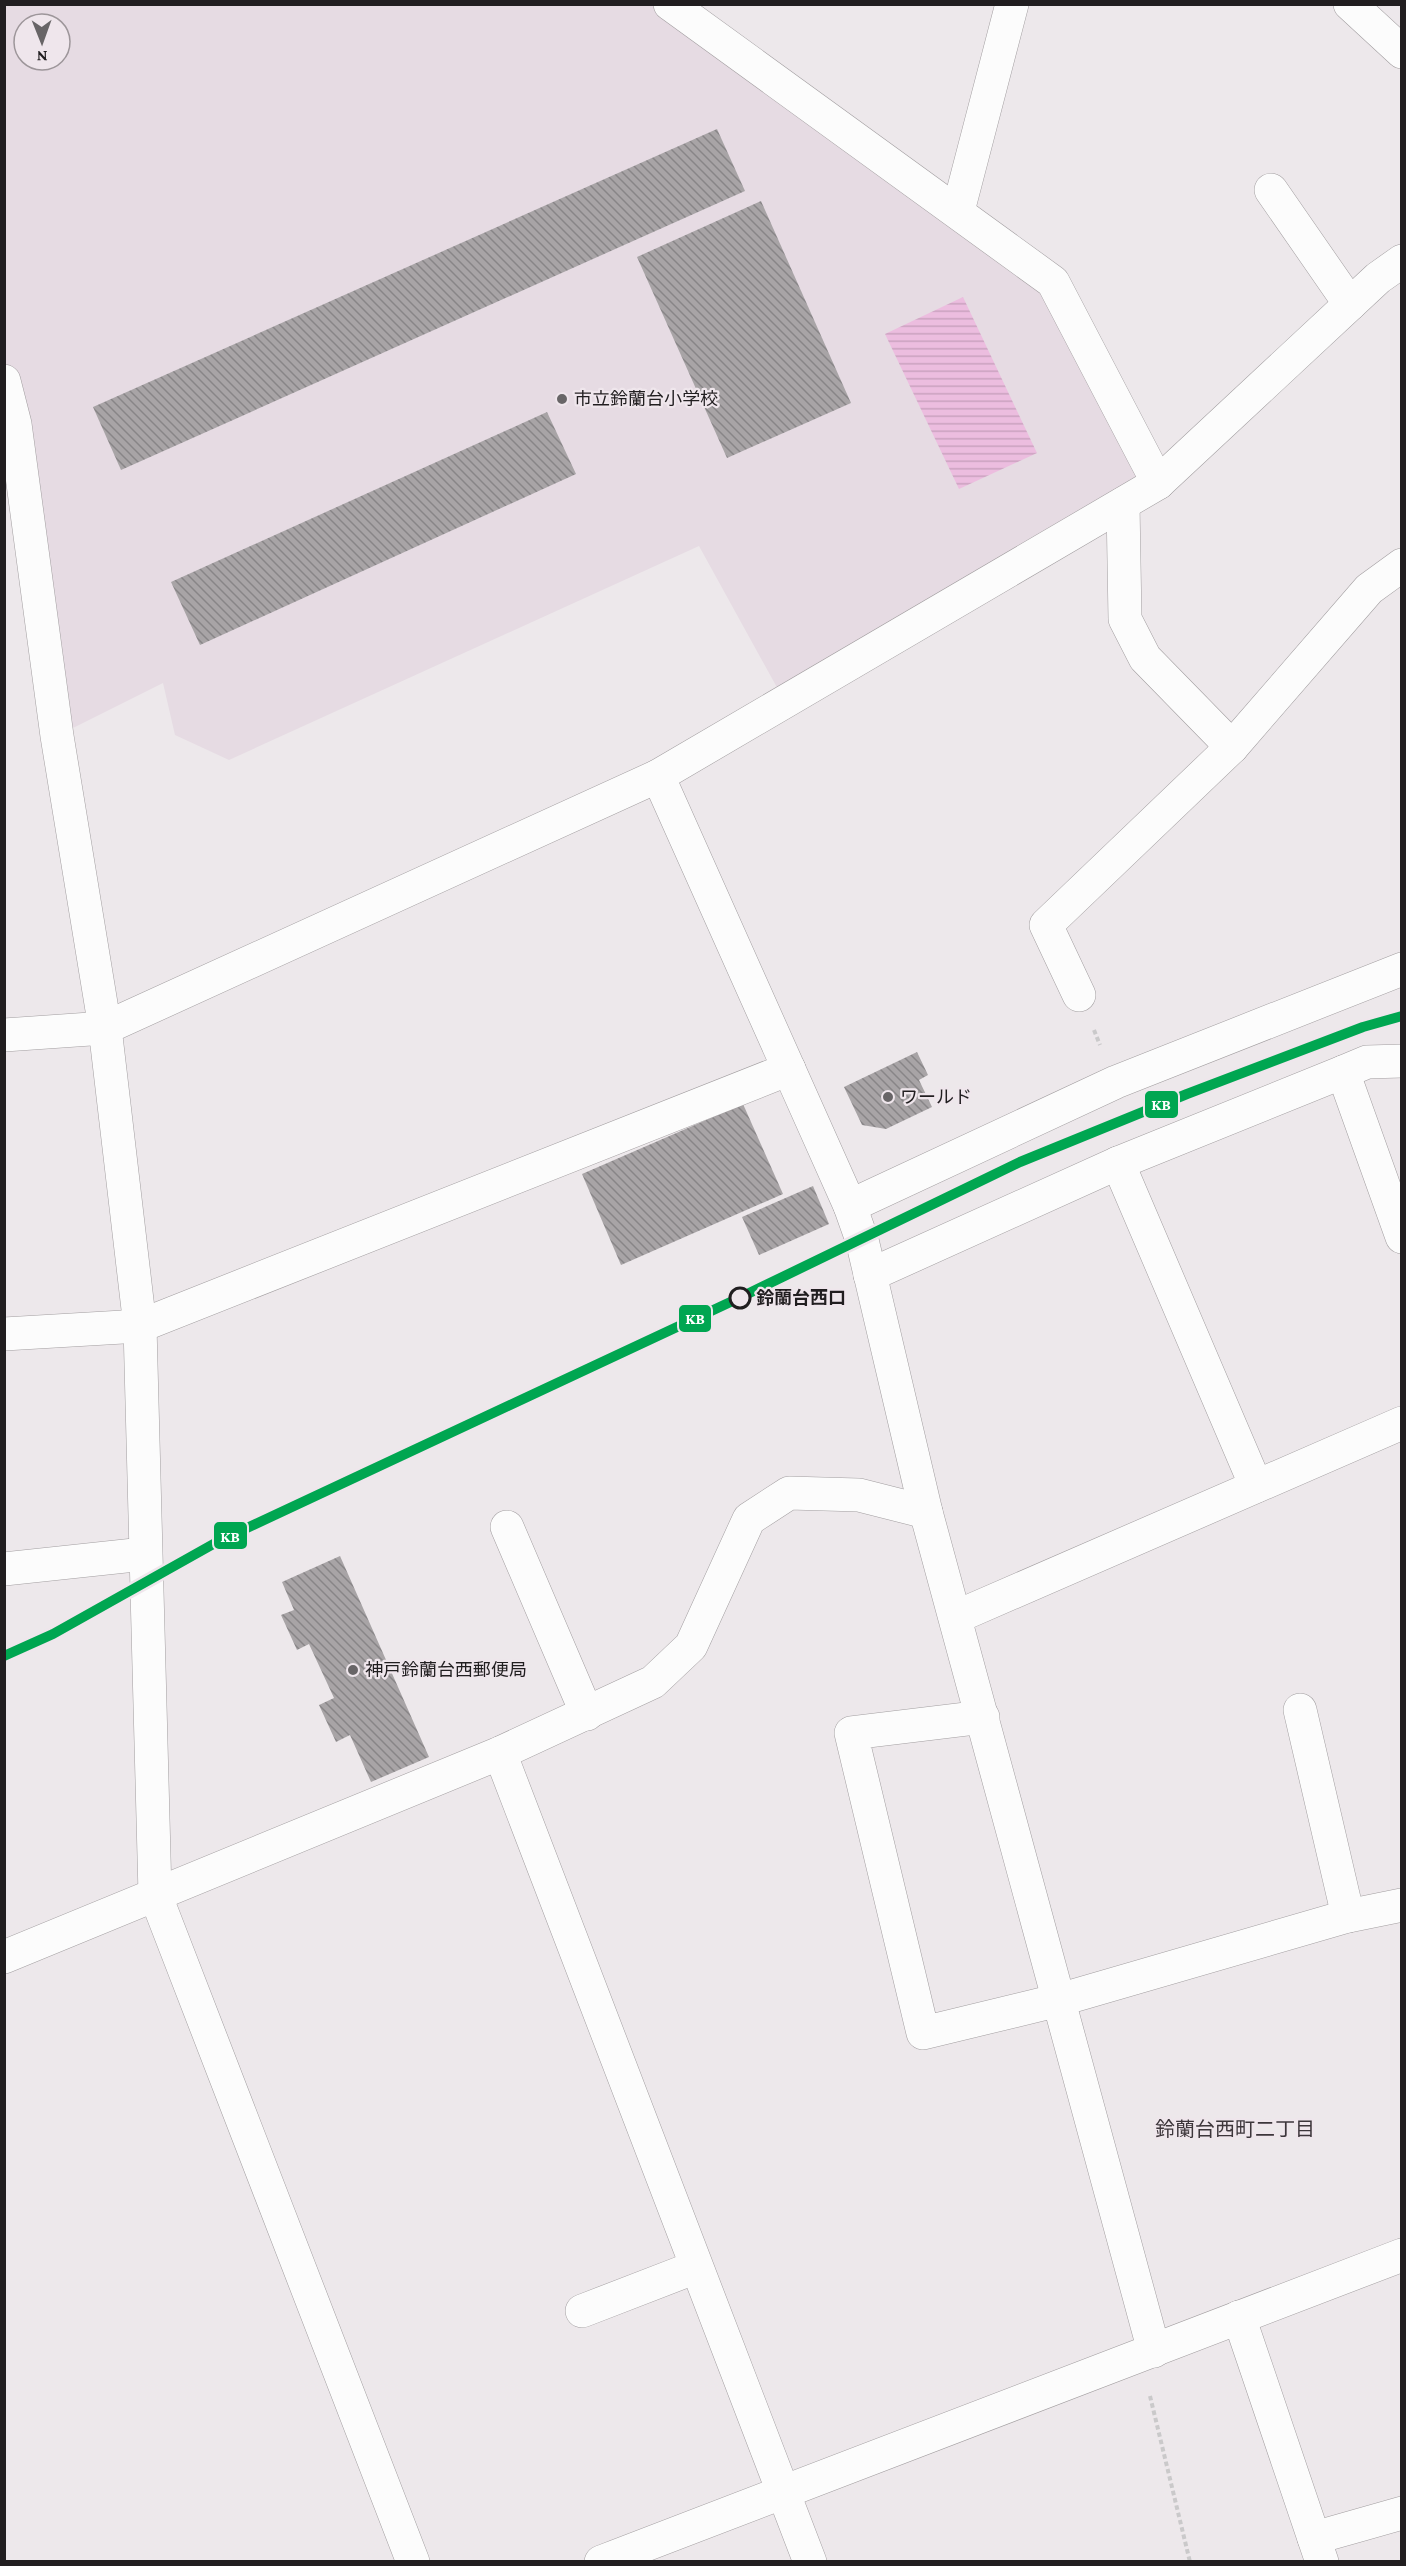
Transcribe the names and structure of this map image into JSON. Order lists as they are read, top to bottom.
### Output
{
  "districts": ["鈴蘭台西町二丁目"],
  "places": [
    "市立鈴蘭台小学校",
    "ワールド",
    "鈴蘭台西口",
    "神戸鈴蘭台西郵便局"
  ],
  "lines": ["transit line KB"],
  "north": "bottom"
}
